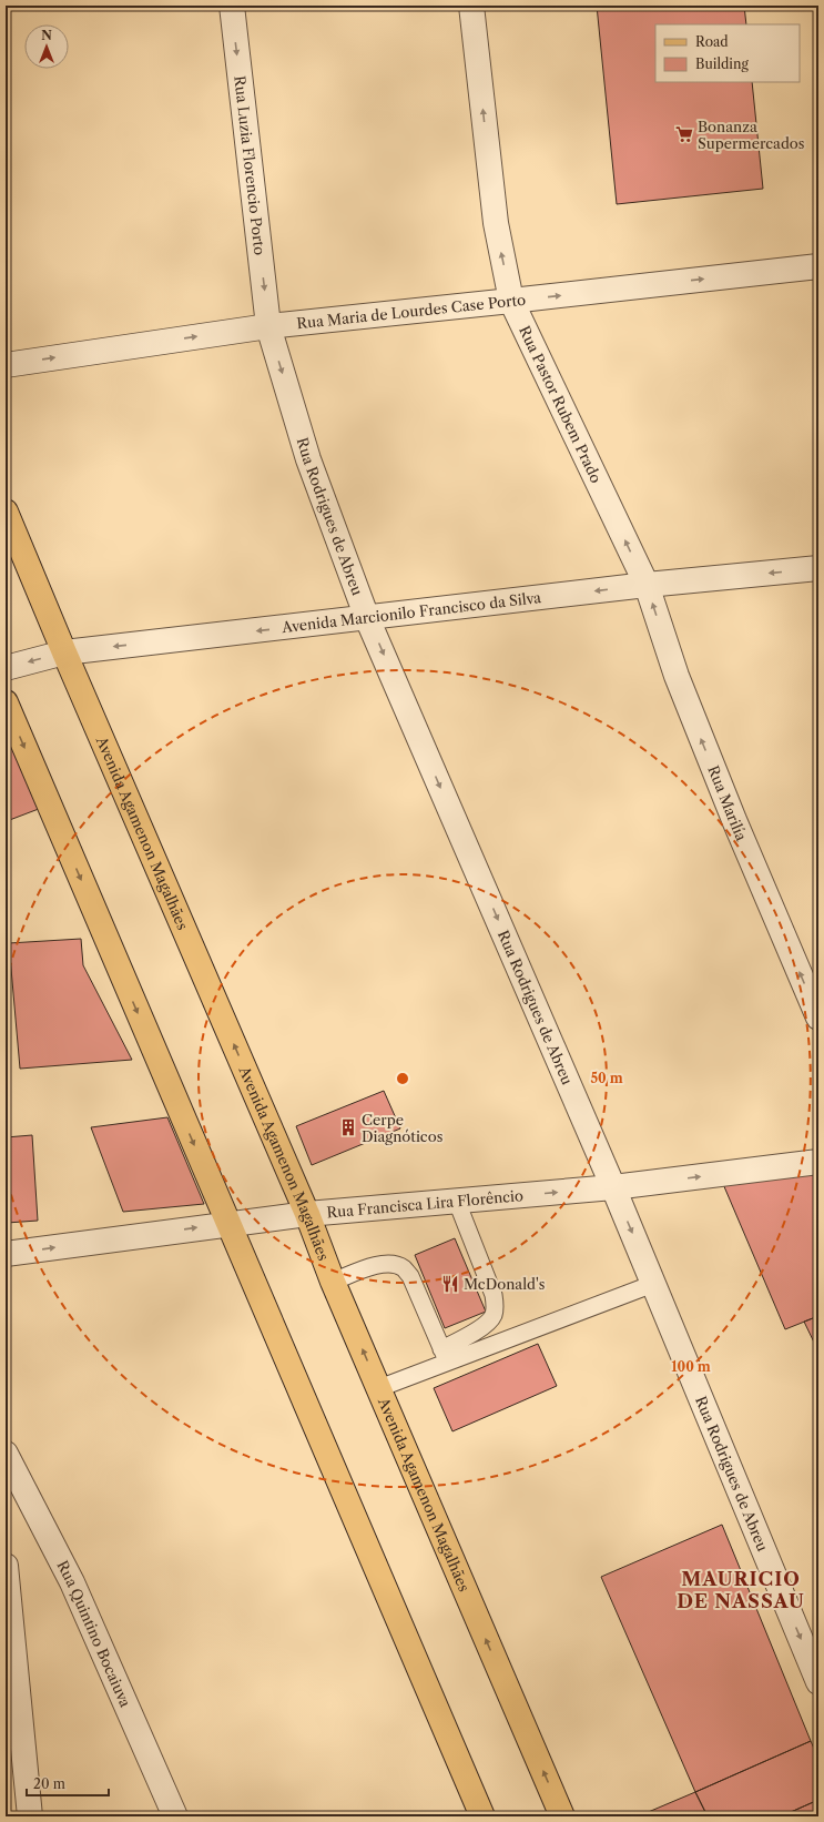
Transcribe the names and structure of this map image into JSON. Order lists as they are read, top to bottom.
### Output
{
  "streets": {
    "main road": ["Avenida Agamenon Magalhães"],
    "street": [
      "Rua Luzia Florencio Porto",
      "Rua Maria de Lourdes Case Porto",
      "Rua Pastor Rubem Prado",
      "Rua Rodrigues de Abreu",
      "Avenida Marcionilo Francisco da Silva",
      "Rua Marilía",
      "Rua Francisca Lira Florêncio",
      "Rua Quintino Bocaiuva"
    ]
  },
  "crossings": [
    ["Rua Luzia Florencio Porto", "Rua Maria de Lourdes Case Porto"],
    ["Rua Luzia Florencio Porto", "Rua Rodrigues de Abreu"],
    ["Rua Maria de Lourdes Case Porto", "Rua Pastor Rubem Prado"],
    ["Rua Maria de Lourdes Case Porto", "Rua Rodrigues de Abreu"],
    ["Rua Pastor Rubem Prado", "Avenida Marcionilo Francisco da Silva"],
    ["Rua Pastor Rubem Prado", "Rua Marilía"],
    ["Rua Rodrigues de Abreu", "Avenida Marcionilo Francisco da Silva"],
    ["Rua Rodrigues de Abreu", "Rua Francisca Lira Florêncio"],
    ["Avenida Marcionilo Francisco da Silva", "Rua Marilía"],
    ["Avenida Marcionilo Francisco da Silva", "Avenida Agamenon Magalhães"],
    ["Avenida Agamenon Magalhães", "Rua Francisca Lira Florêncio"]
  ],
  "one_way": [
    "Rua Luzia Florencio Porto",
    "Rua Maria de Lourdes Case Porto",
    "Rua Pastor Rubem Prado",
    "Rua Rodrigues de Abreu",
    "Avenida Marcionilo Francisco da Silva",
    "Rua Marilía",
    "Rua Francisca Lira Florêncio"
  ],
  "districts": ["MAURICIO DE NASSAU"],
  "places": {
    "supermarket": ["Bonanza Supermercados"],
    "building": ["Cerpe Diagnóticos"],
    "restaurant": ["McDonald's"]
  },
  "legend": ["Road", "Building"],
  "scale_bar": "20 m",
  "north": "top",
  "rings": ["50 m", "100 m"]
}
